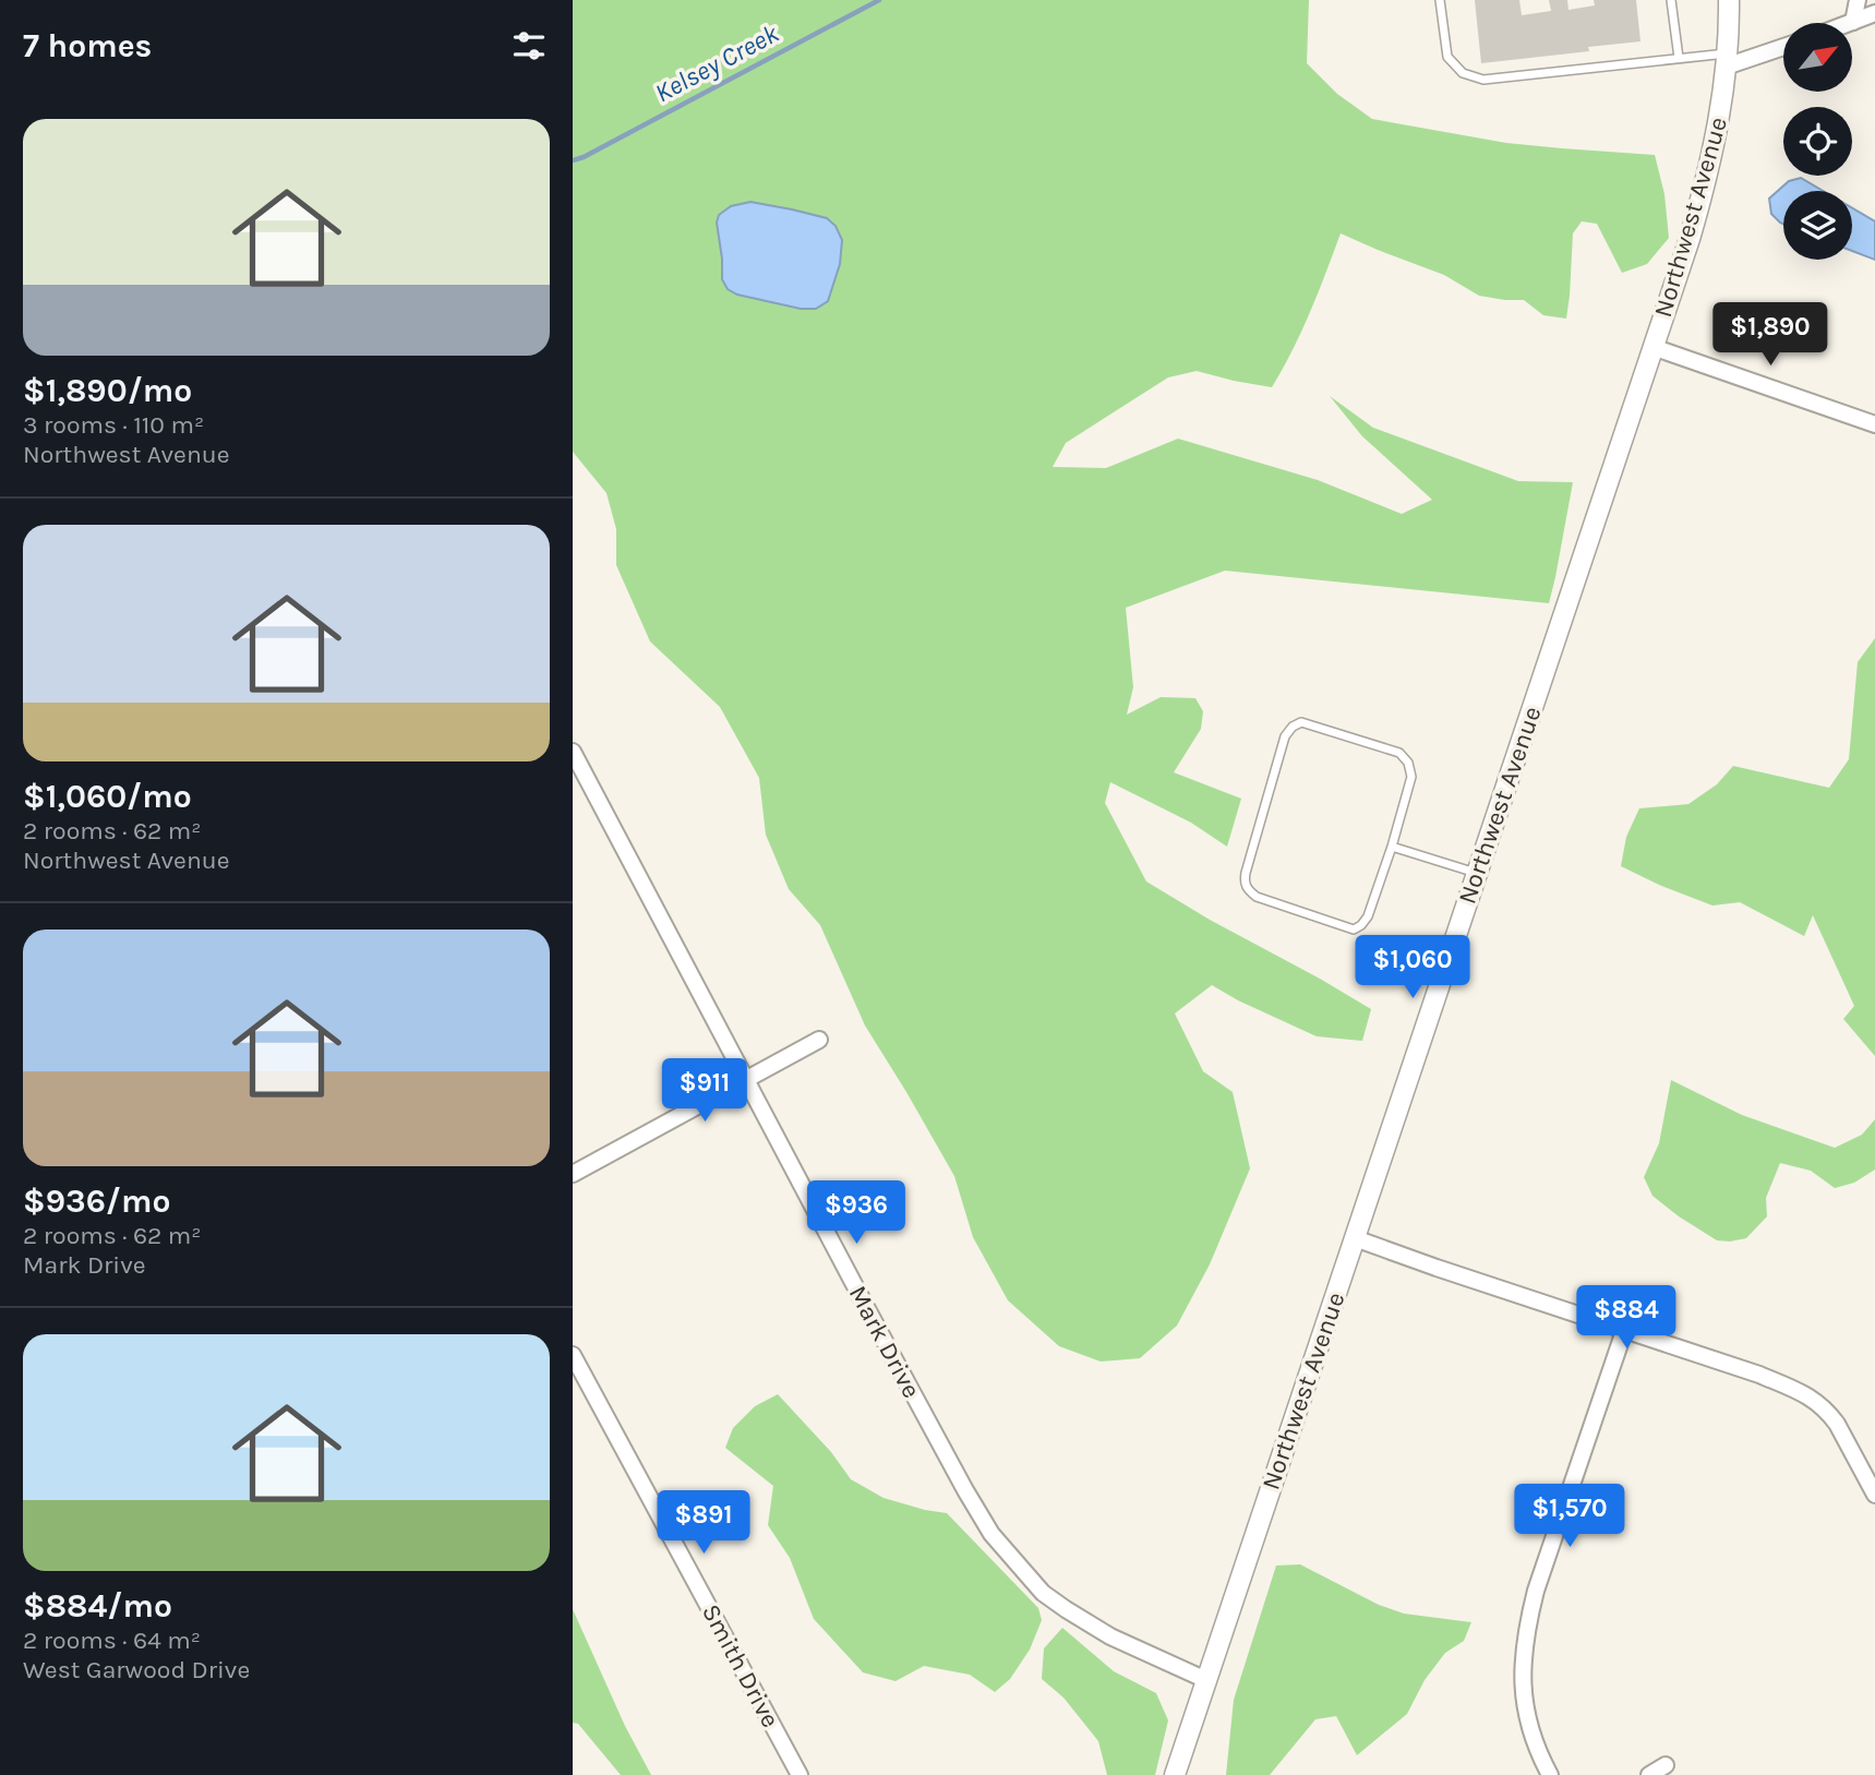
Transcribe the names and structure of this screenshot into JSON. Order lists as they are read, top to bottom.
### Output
{
  "streets": {
    "street": ["Northwest Avenue", "Mark Drive", "Smith Drive"]
  },
  "crossings": [
    ["Northwest Avenue", "Mark Drive"]
  ],
  "water": ["Kelsey Creek"],
  "north": "top right",
  "page": {
    "heading": "7 homes",
    "list": [
      {
        "name": "$1,890/mo",
        "note": "3 rooms · 110 m² · Northwest Avenue"
      },
      {
        "name": "$1,060/mo",
        "note": "2 rooms · 62 m² · Northwest Avenue"
      },
      {
        "name": "$936/mo",
        "note": "2 rooms · 62 m² · Mark Drive"
      },
      {
        "name": "$884/mo",
        "note": "2 rooms · 64 m² · West Garwood Drive"
      }
    ],
    "price": [
      "$1,890",
      "$1,060",
      "$911",
      "$936",
      "$884",
      "$1,570",
      "$891"
    ]
  }
}
